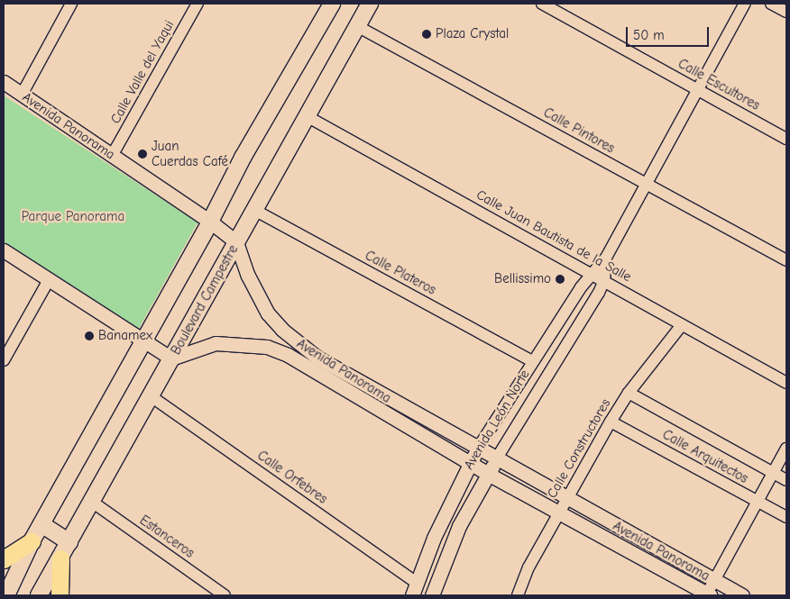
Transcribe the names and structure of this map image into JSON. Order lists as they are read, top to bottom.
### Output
{
  "streets": {
    "main road": ["Boulevard Campestre"],
    "street": [
      "Calle Valle del Yaqui",
      "Calle Escultores",
      "Avenida Panorama",
      "Calle Pintores",
      "Calle Juan Bautista de la Salle",
      "Calle Plateros",
      "Avenida León Norte",
      "Calle Constructores",
      "Calle Arquitectos",
      "Calle Orfebres",
      "Estanceros"
    ]
  },
  "crossings": [
    ["Calle Valle del Yaqui", "Avenida Panorama"],
    ["Calle Escultores", "Avenida León Norte"],
    ["Avenida Panorama", "Boulevard Campestre"],
    ["Avenida Panorama", "Avenida León Norte"],
    ["Avenida Panorama", "Calle Constructores"],
    ["Calle Pintores", "Boulevard Campestre"],
    ["Calle Pintores", "Avenida León Norte"],
    ["Calle Juan Bautista de la Salle", "Boulevard Campestre"],
    ["Calle Juan Bautista de la Salle", "Avenida León Norte"],
    ["Calle Juan Bautista de la Salle", "Calle Constructores"],
    ["Calle Plateros", "Boulevard Campestre"],
    ["Calle Plateros", "Avenida León Norte"],
    ["Boulevard Campestre", "Calle Orfebres"],
    ["Boulevard Campestre", "Estanceros"],
    ["Avenida León Norte", "Calle Orfebres"],
    ["Calle Constructores", "Calle Arquitectos"]
  ],
  "parks": ["Parque Panorama"],
  "places": [
    "Plaza Crystal",
    "Juan Cuerdas Café",
    "Bellissimo",
    "Banamex"
  ],
  "scale_bar": "50 m"
}
